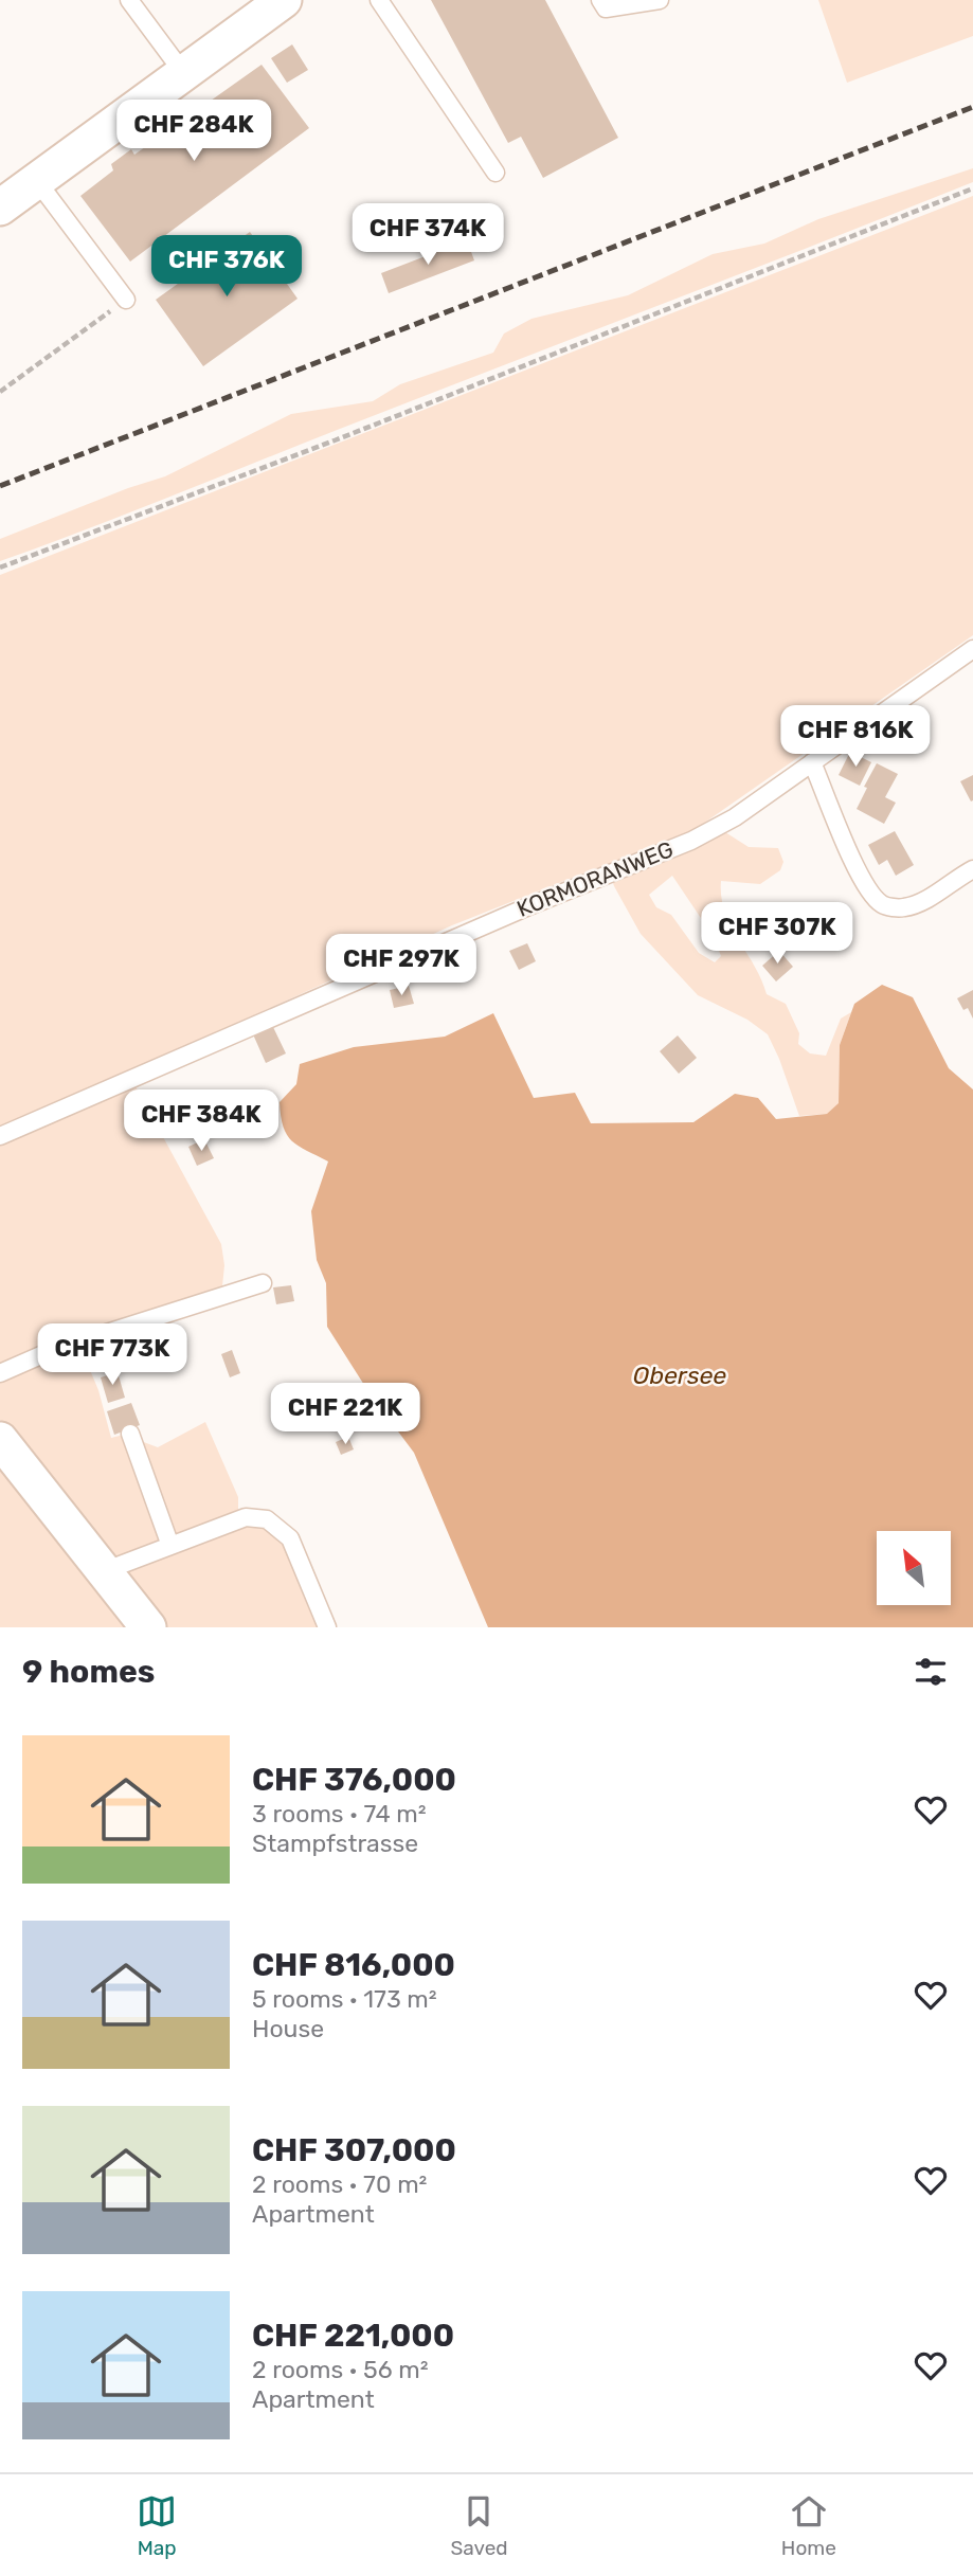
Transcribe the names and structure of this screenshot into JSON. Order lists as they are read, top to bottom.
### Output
{
  "streets": {
    "lane": ["KORMORANWEG"]
  },
  "water": ["Obersee"],
  "north": "top left",
  "page": {
    "price": [
      "CHF 284K",
      "CHF 374K",
      "CHF 376K",
      "CHF 816K",
      "CHF 307K",
      "CHF 297K",
      "CHF 384K",
      "CHF 773K",
      "CHF 221K"
    ],
    "heading": "9 homes",
    "list": [
      {
        "name": "CHF 376,000",
        "note": "3 rooms · 74 m² · Stampfstrasse"
      },
      {
        "name": "CHF 816,000",
        "note": "5 rooms · 173 m² · House"
      },
      {
        "name": "CHF 307,000",
        "note": "2 rooms · 70 m² · Apartment"
      },
      {
        "name": "CHF 221,000",
        "note": "2 rooms · 56 m² · Apartment"
      }
    ],
    "tabs": ["Map", "Saved", "Home"]
  }
}
